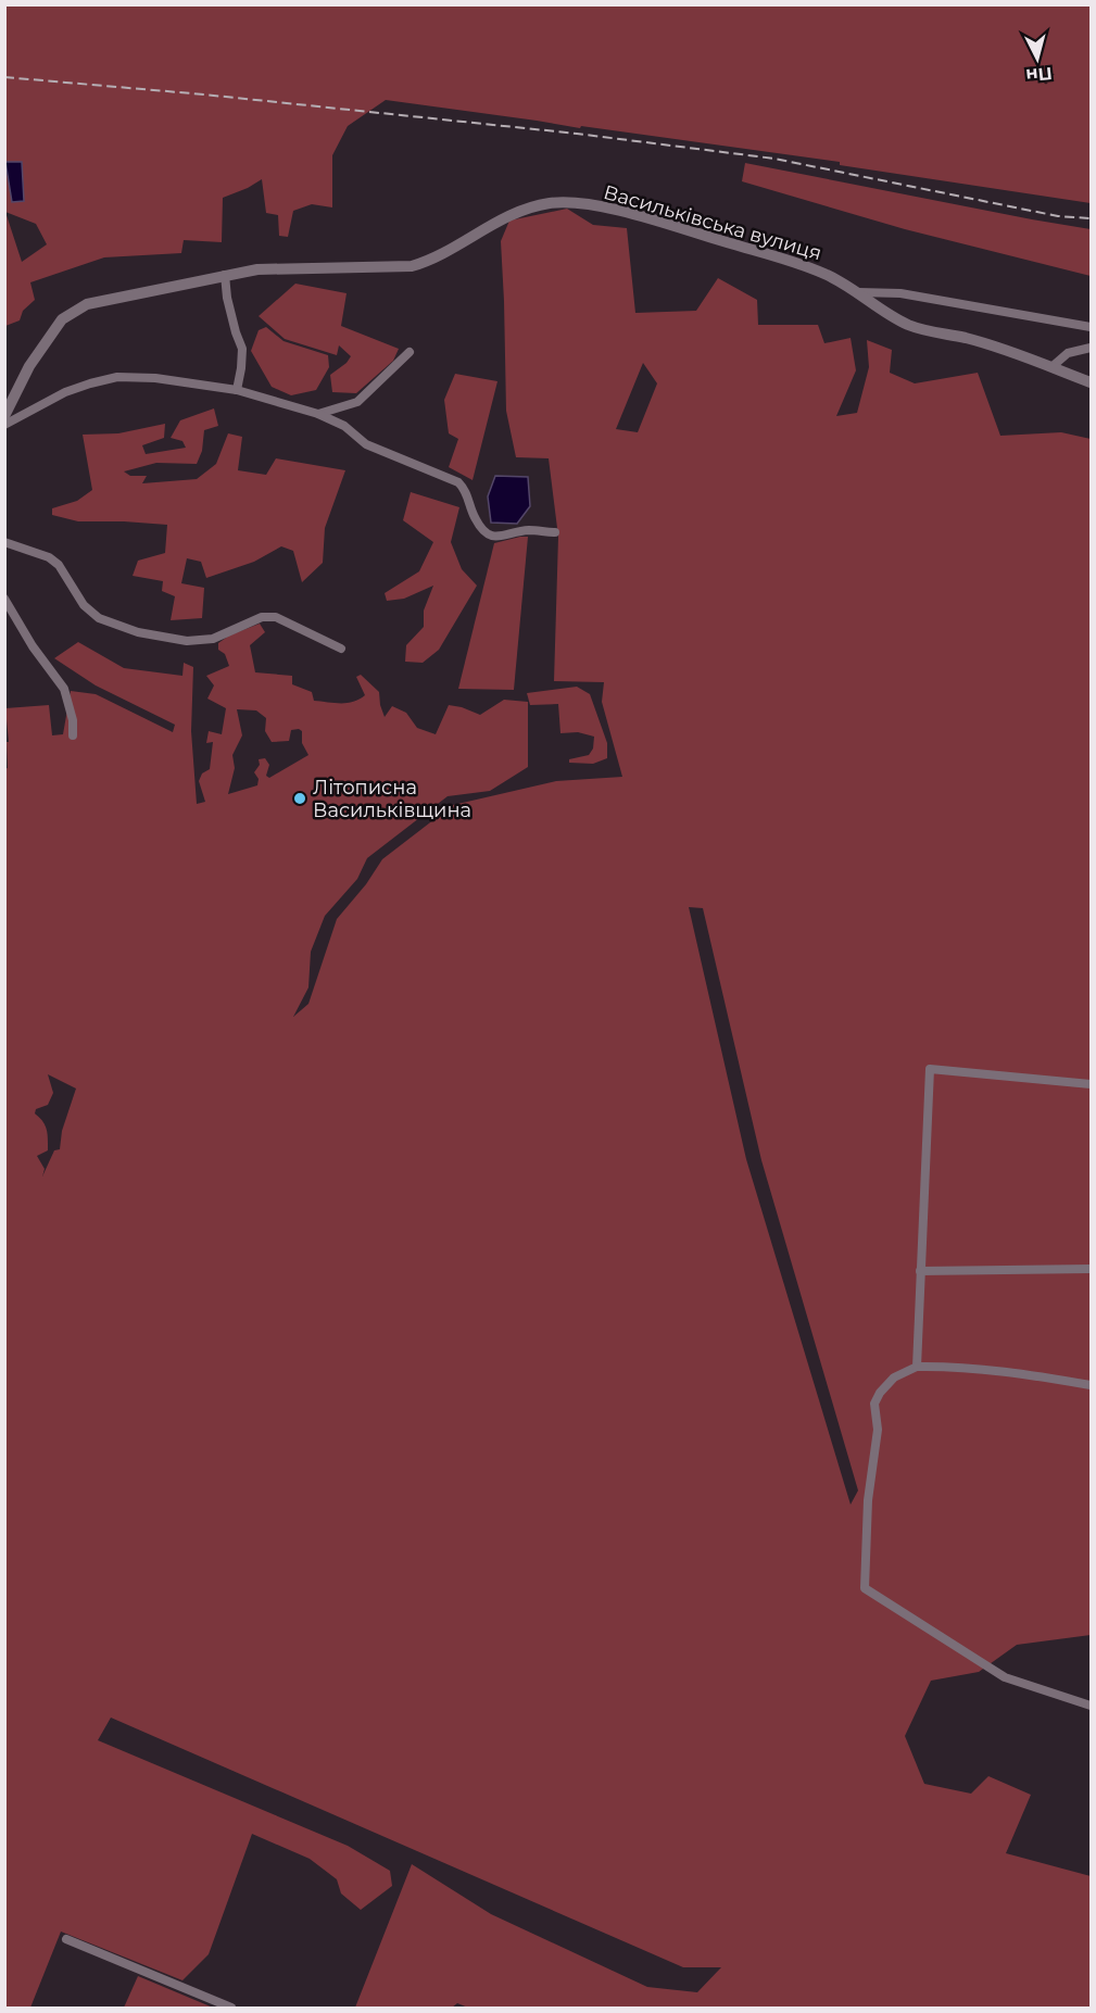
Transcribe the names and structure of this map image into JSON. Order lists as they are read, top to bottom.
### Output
{
  "streets": {
    "street": ["Васильківська вулиця"]
  },
  "places": ["Літописна Васильківщина"],
  "north": "bottom"
}
